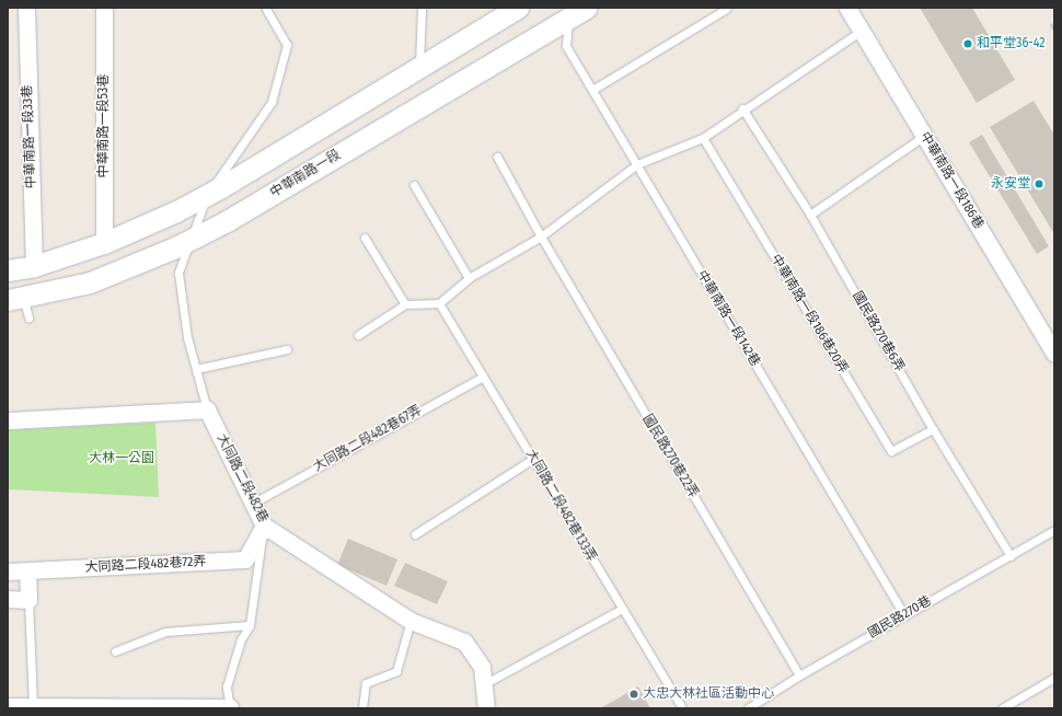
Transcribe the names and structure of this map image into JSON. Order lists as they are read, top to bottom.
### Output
{
  "streets": {
    "street": [
      "中華南路一段53巷",
      "中華南路一段33巷",
      "中華南路一段",
      "中華南路一段186巷",
      "大同路二段482巷",
      "大同路二段482巷72弄"
    ],
    "lane": [
      "中華南路一段186巷20弄",
      "中華南路一段142巷",
      "國民路270巷6弄",
      "大同路二段482巷67弄",
      "國民路270巷22弄",
      "大同路二段482巷133弄",
      "國民路270巷"
    ]
  },
  "crossings": [
    ["中華南路一段", "中華南路一段142巷"],
    ["中華南路一段186巷20弄", "國民路270巷6弄"],
    ["中華南路一段142巷", "國民路270巷"],
    ["國民路270巷6弄", "國民路270巷"],
    ["大同路二段482巷67弄", "大同路二段482巷"],
    ["大同路二段482巷67弄", "大同路二段482巷133弄"],
    ["國民路270巷22弄", "國民路270巷"],
    ["大同路二段482巷", "大同路二段482巷72弄"]
  ],
  "parks": ["大林一公園"],
  "places": ["和平堂36-42", "永安堂", "大忠大林社區活動中心"]
}
